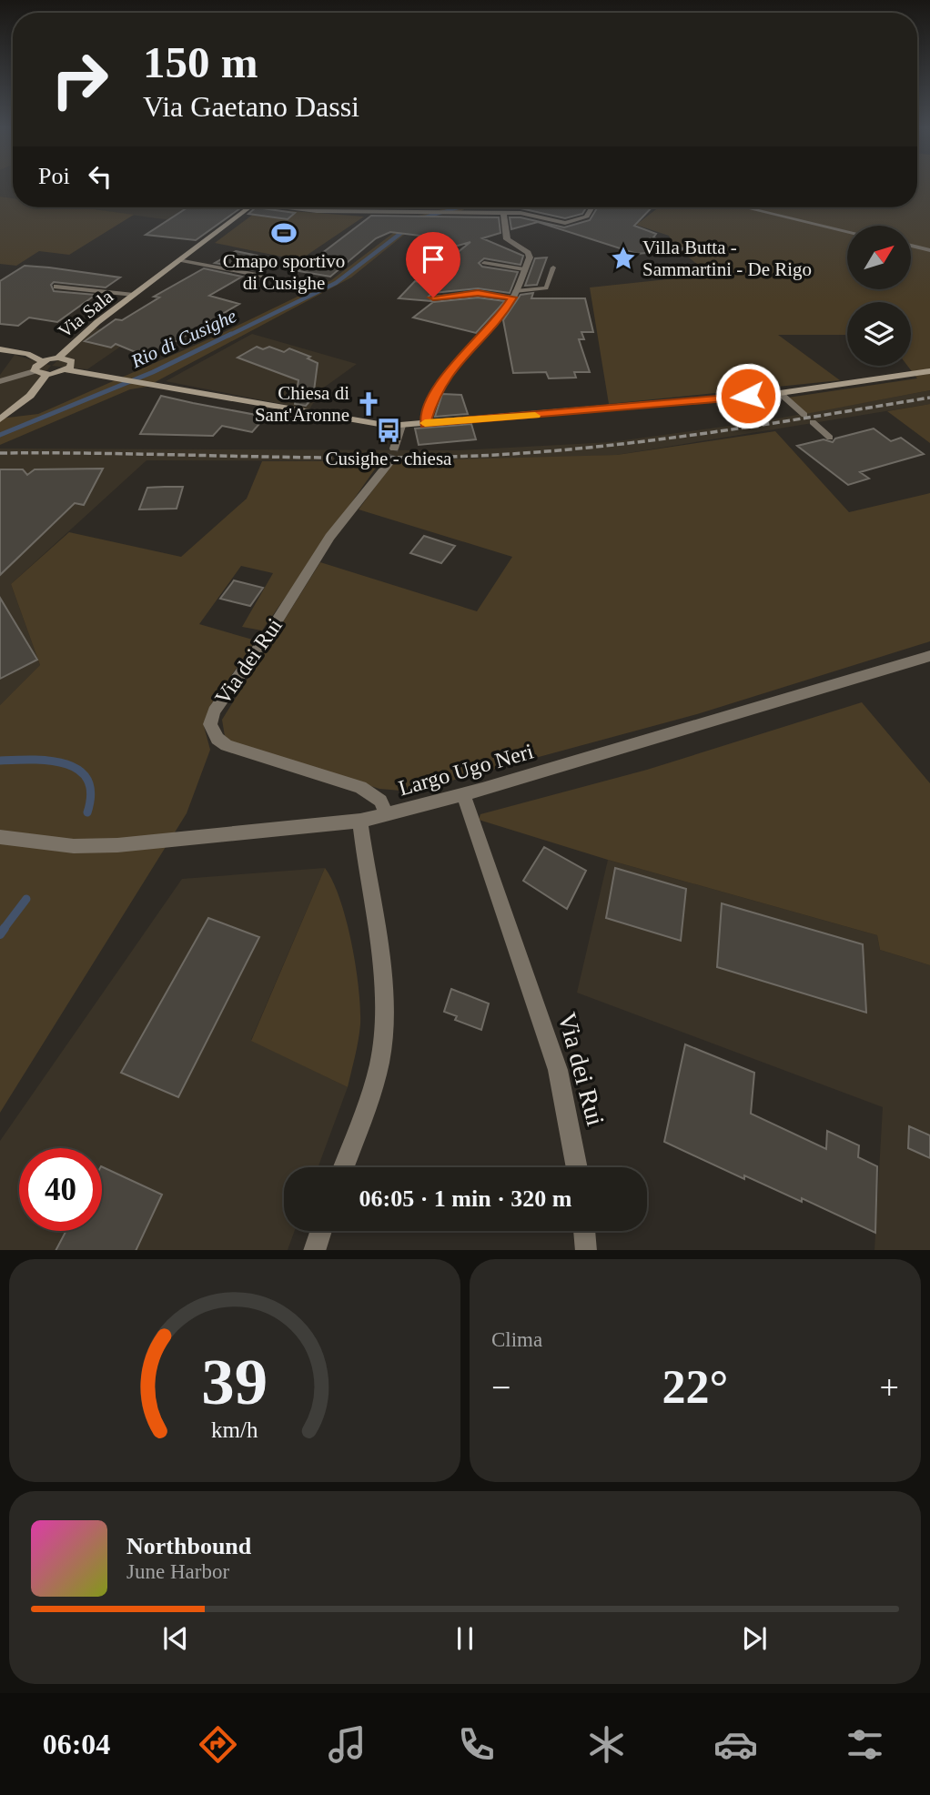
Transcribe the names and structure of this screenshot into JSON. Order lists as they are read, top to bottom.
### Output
{
  "streets": {
    "street": ["Via Sala", "Via dei Rui", "Largo Ugo Neri"]
  },
  "crossings": [
    ["Via dei Rui", "Largo Ugo Neri"]
  ],
  "water": ["Rio di Cusighe"],
  "places": {
    "sports": ["Cmapo sportivo di Cusighe"],
    "place": ["Villa Butta - Sammartini - De Rigo"],
    "church": ["Chiesa di Sant'Aronne"],
    "bus stop": ["Cusighe - chiesa"]
  },
  "north": "top right",
  "page": {
    "turn": ["150 m", "Via Gaetano Dassi"],
    "then": "Poi",
    "limit": "40",
    "trip": "06:05 · 1 min · 320 m",
    "tile": "Clima",
    "heat": ["−", "22°", "+"],
    "song": ["Northbound", "June Harbor"],
    "tabs": "06:04",
    "gauge": ["39", "km/h"]
  }
}
